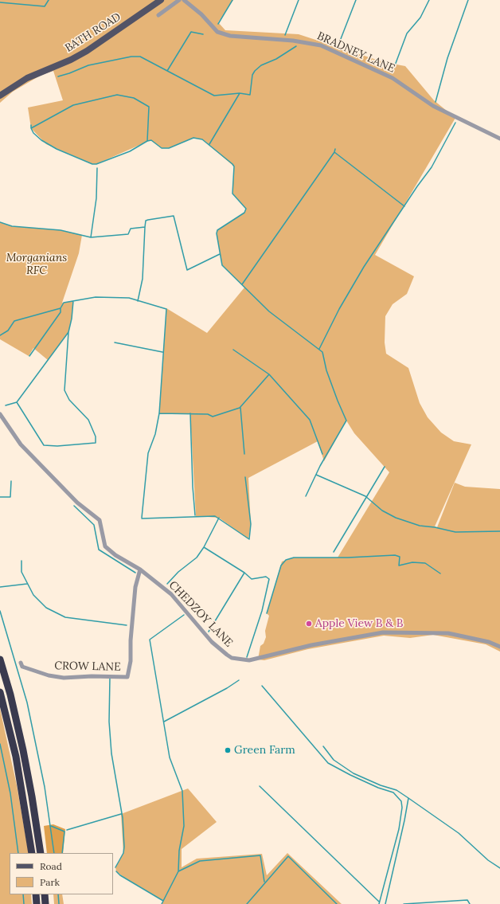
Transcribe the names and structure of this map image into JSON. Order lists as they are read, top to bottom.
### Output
{
  "streets": {
    "main road": ["BATH ROAD"],
    "street": ["BRADNEY LANE", "CHEDZOY LANE", "CROW LANE"]
  },
  "crossings": [
    ["CHEDZOY LANE", "CROW LANE"]
  ],
  "parks": ["Morganians RFC"],
  "places": ["Apple View B & B", "Green Farm"],
  "legend": ["Road", "Park"]
}
